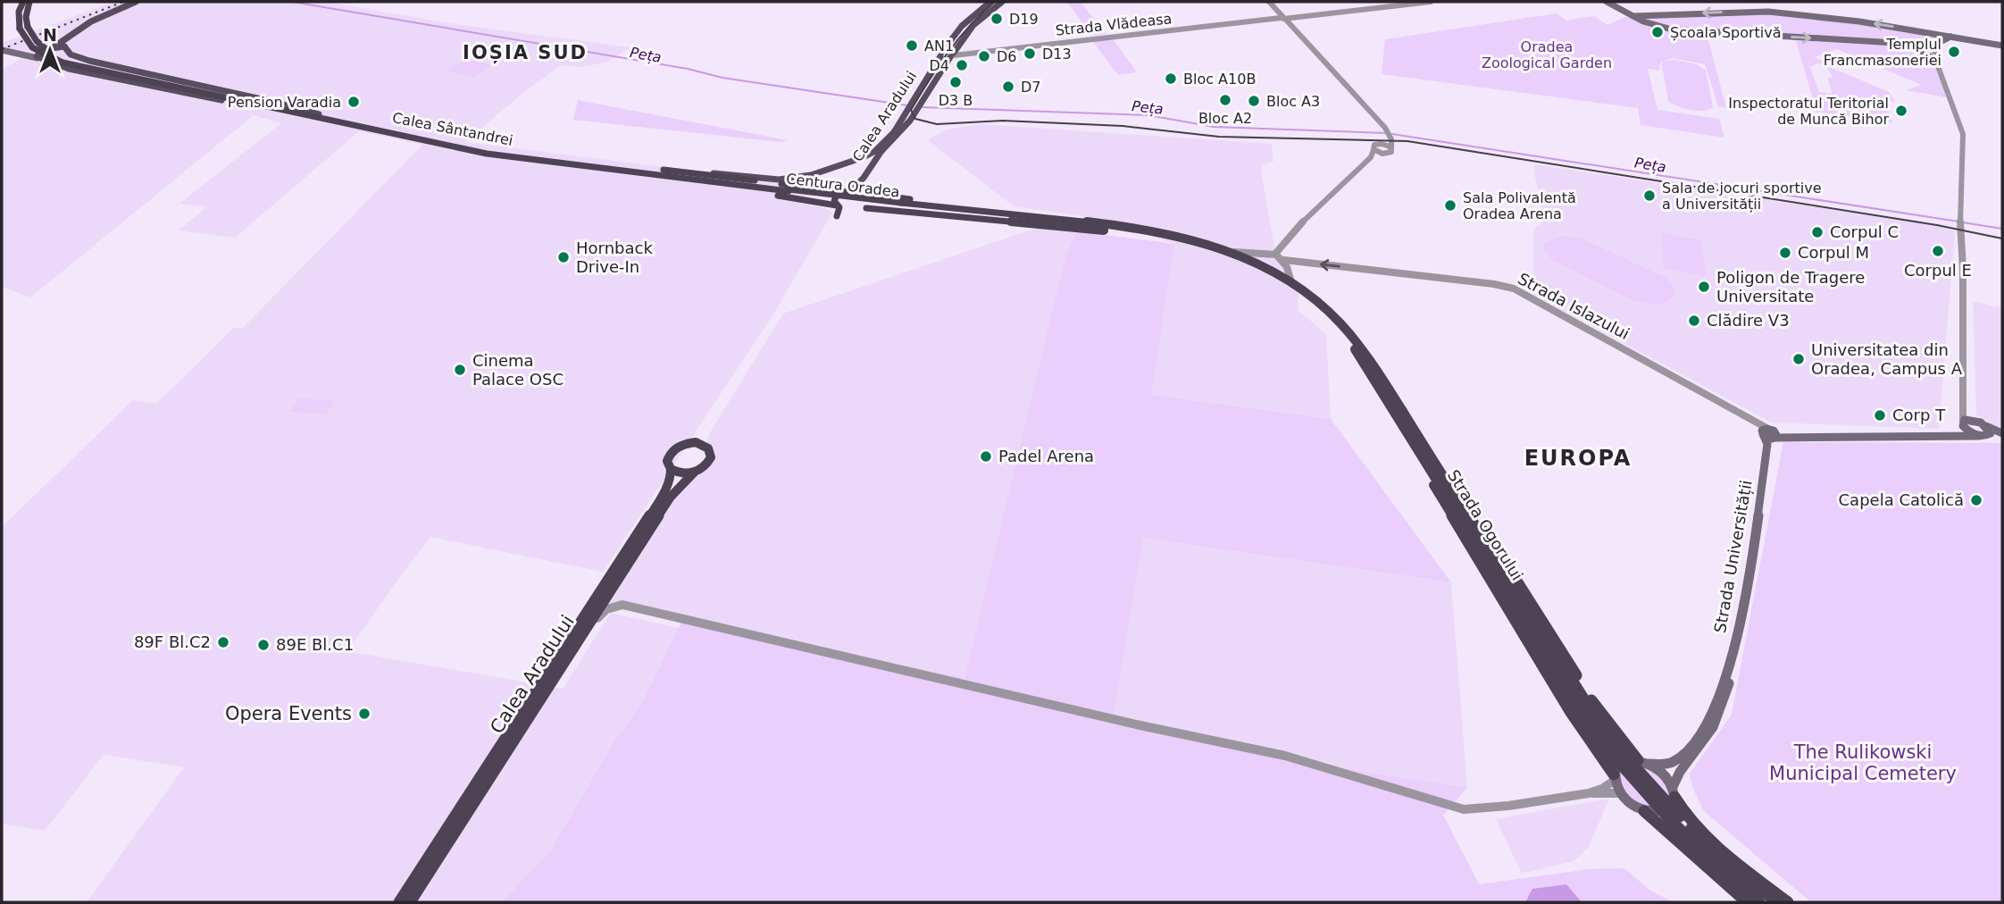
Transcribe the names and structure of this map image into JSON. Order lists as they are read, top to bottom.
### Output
{
  "streets": {
    "highway": [
      "Calea Aradului",
      "Calea Sântandrei",
      "Centura Oradea",
      "Strada Ogorului"
    ],
    "main road": ["Strada Universității"],
    "street": ["Strada Vlădeasa", "Strada Islazului"]
  },
  "crossings": [
    ["Strada Vlădeasa", "Calea Aradului"],
    ["Calea Sântandrei", "Centura Oradea"],
    ["Centura Oradea", "Strada Ogorului"],
    ["Strada Islazului", "Strada Universității"]
  ],
  "one_way": ["Strada Islazului"],
  "districts": ["IOȘIA SUD", "EUROPA"],
  "water": ["Peța"],
  "parks": ["Oradea Zoological Garden", "The Rulikowski Municipal Cemetery"],
  "places": [
    "D19",
    "Școala Sportivă",
    "AN1",
    "Templul Francmasoneriei",
    "D13",
    "D6",
    "D4",
    "Bloc A10B",
    "D3 B",
    "D7",
    "Bloc A2",
    "Bloc A3",
    "Pension Varadia",
    "Inspectoratul Teritorial de Muncă Bihor",
    "Sala de jocuri sportive a Universității",
    "Sala Polivalentă Oradea Arena",
    "Corpul C",
    "Corpul E",
    "Corpul M",
    "Hornback Drive-In",
    "Poligon de Tragere Universitate",
    "Clădire V3",
    "Universitatea din Oradea, Campus A",
    "Cinema Palace OSC",
    "Corp T",
    "Padel Arena",
    "Capela Catolică",
    "89F Bl.C2",
    "89E Bl.C1",
    "Opera Events"
  ],
  "north": "top"
}
